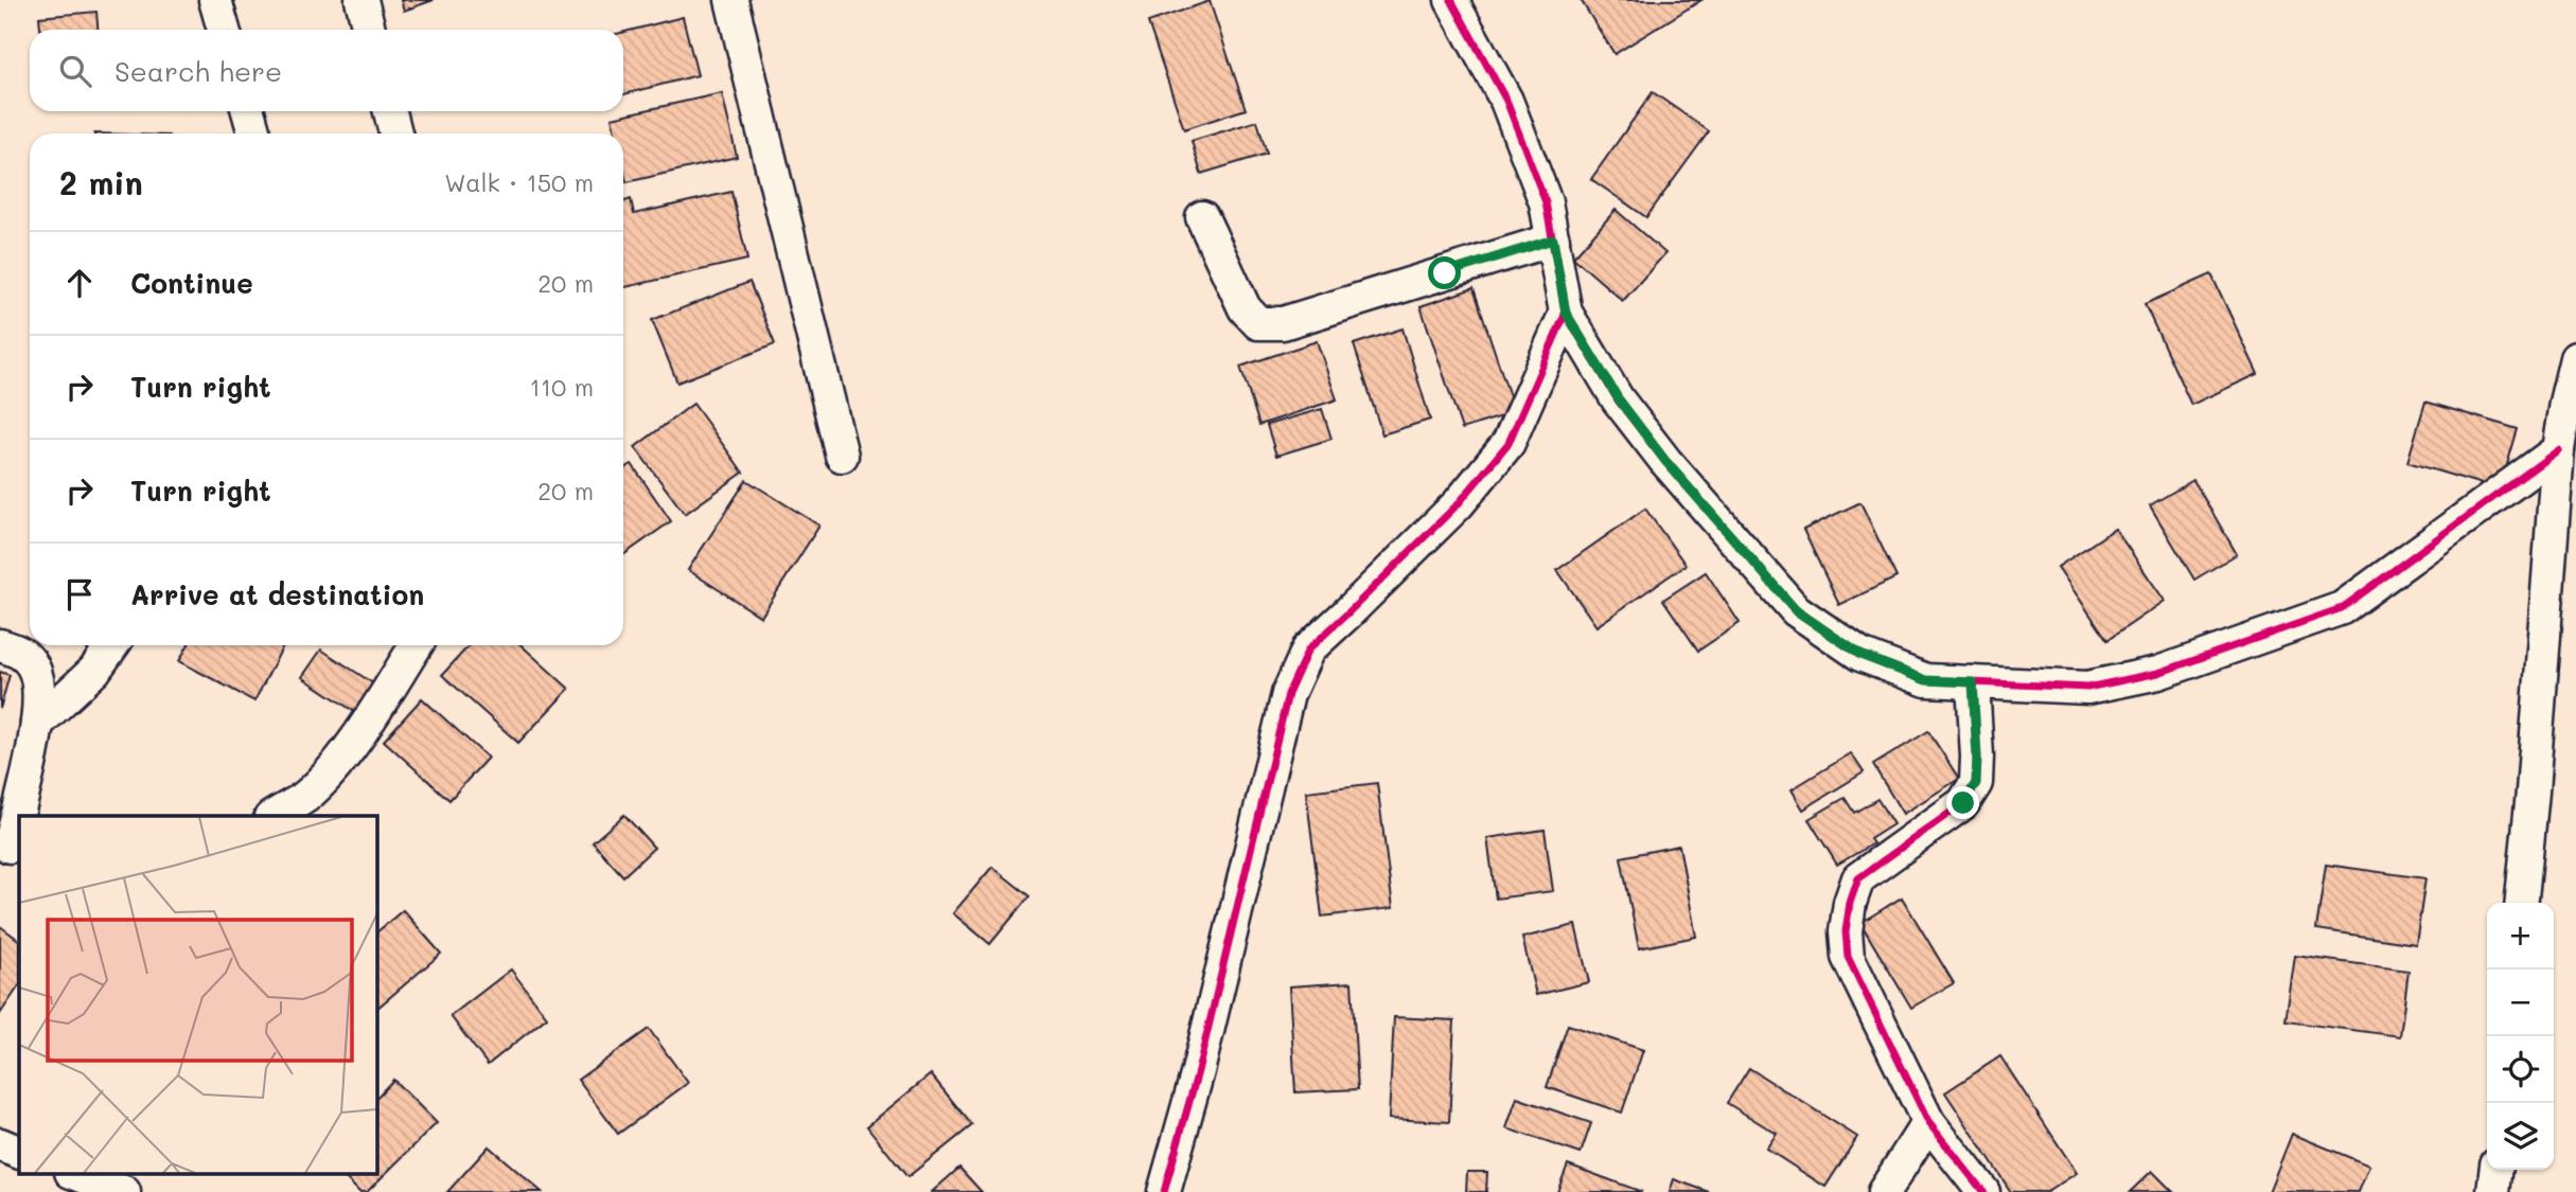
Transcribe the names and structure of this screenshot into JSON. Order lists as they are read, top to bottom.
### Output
{
  "page": {
    "search": "Search here",
    "heading": ["2 min", "Walk · 150 m"],
    "list": [
      ["Continue", "20 m"],
      ["Turn right", "110 m"],
      ["Turn right", "20 m"],
      "Arrive at destination"
    ],
    "map_buttons": ["+", "−"]
  }
}
